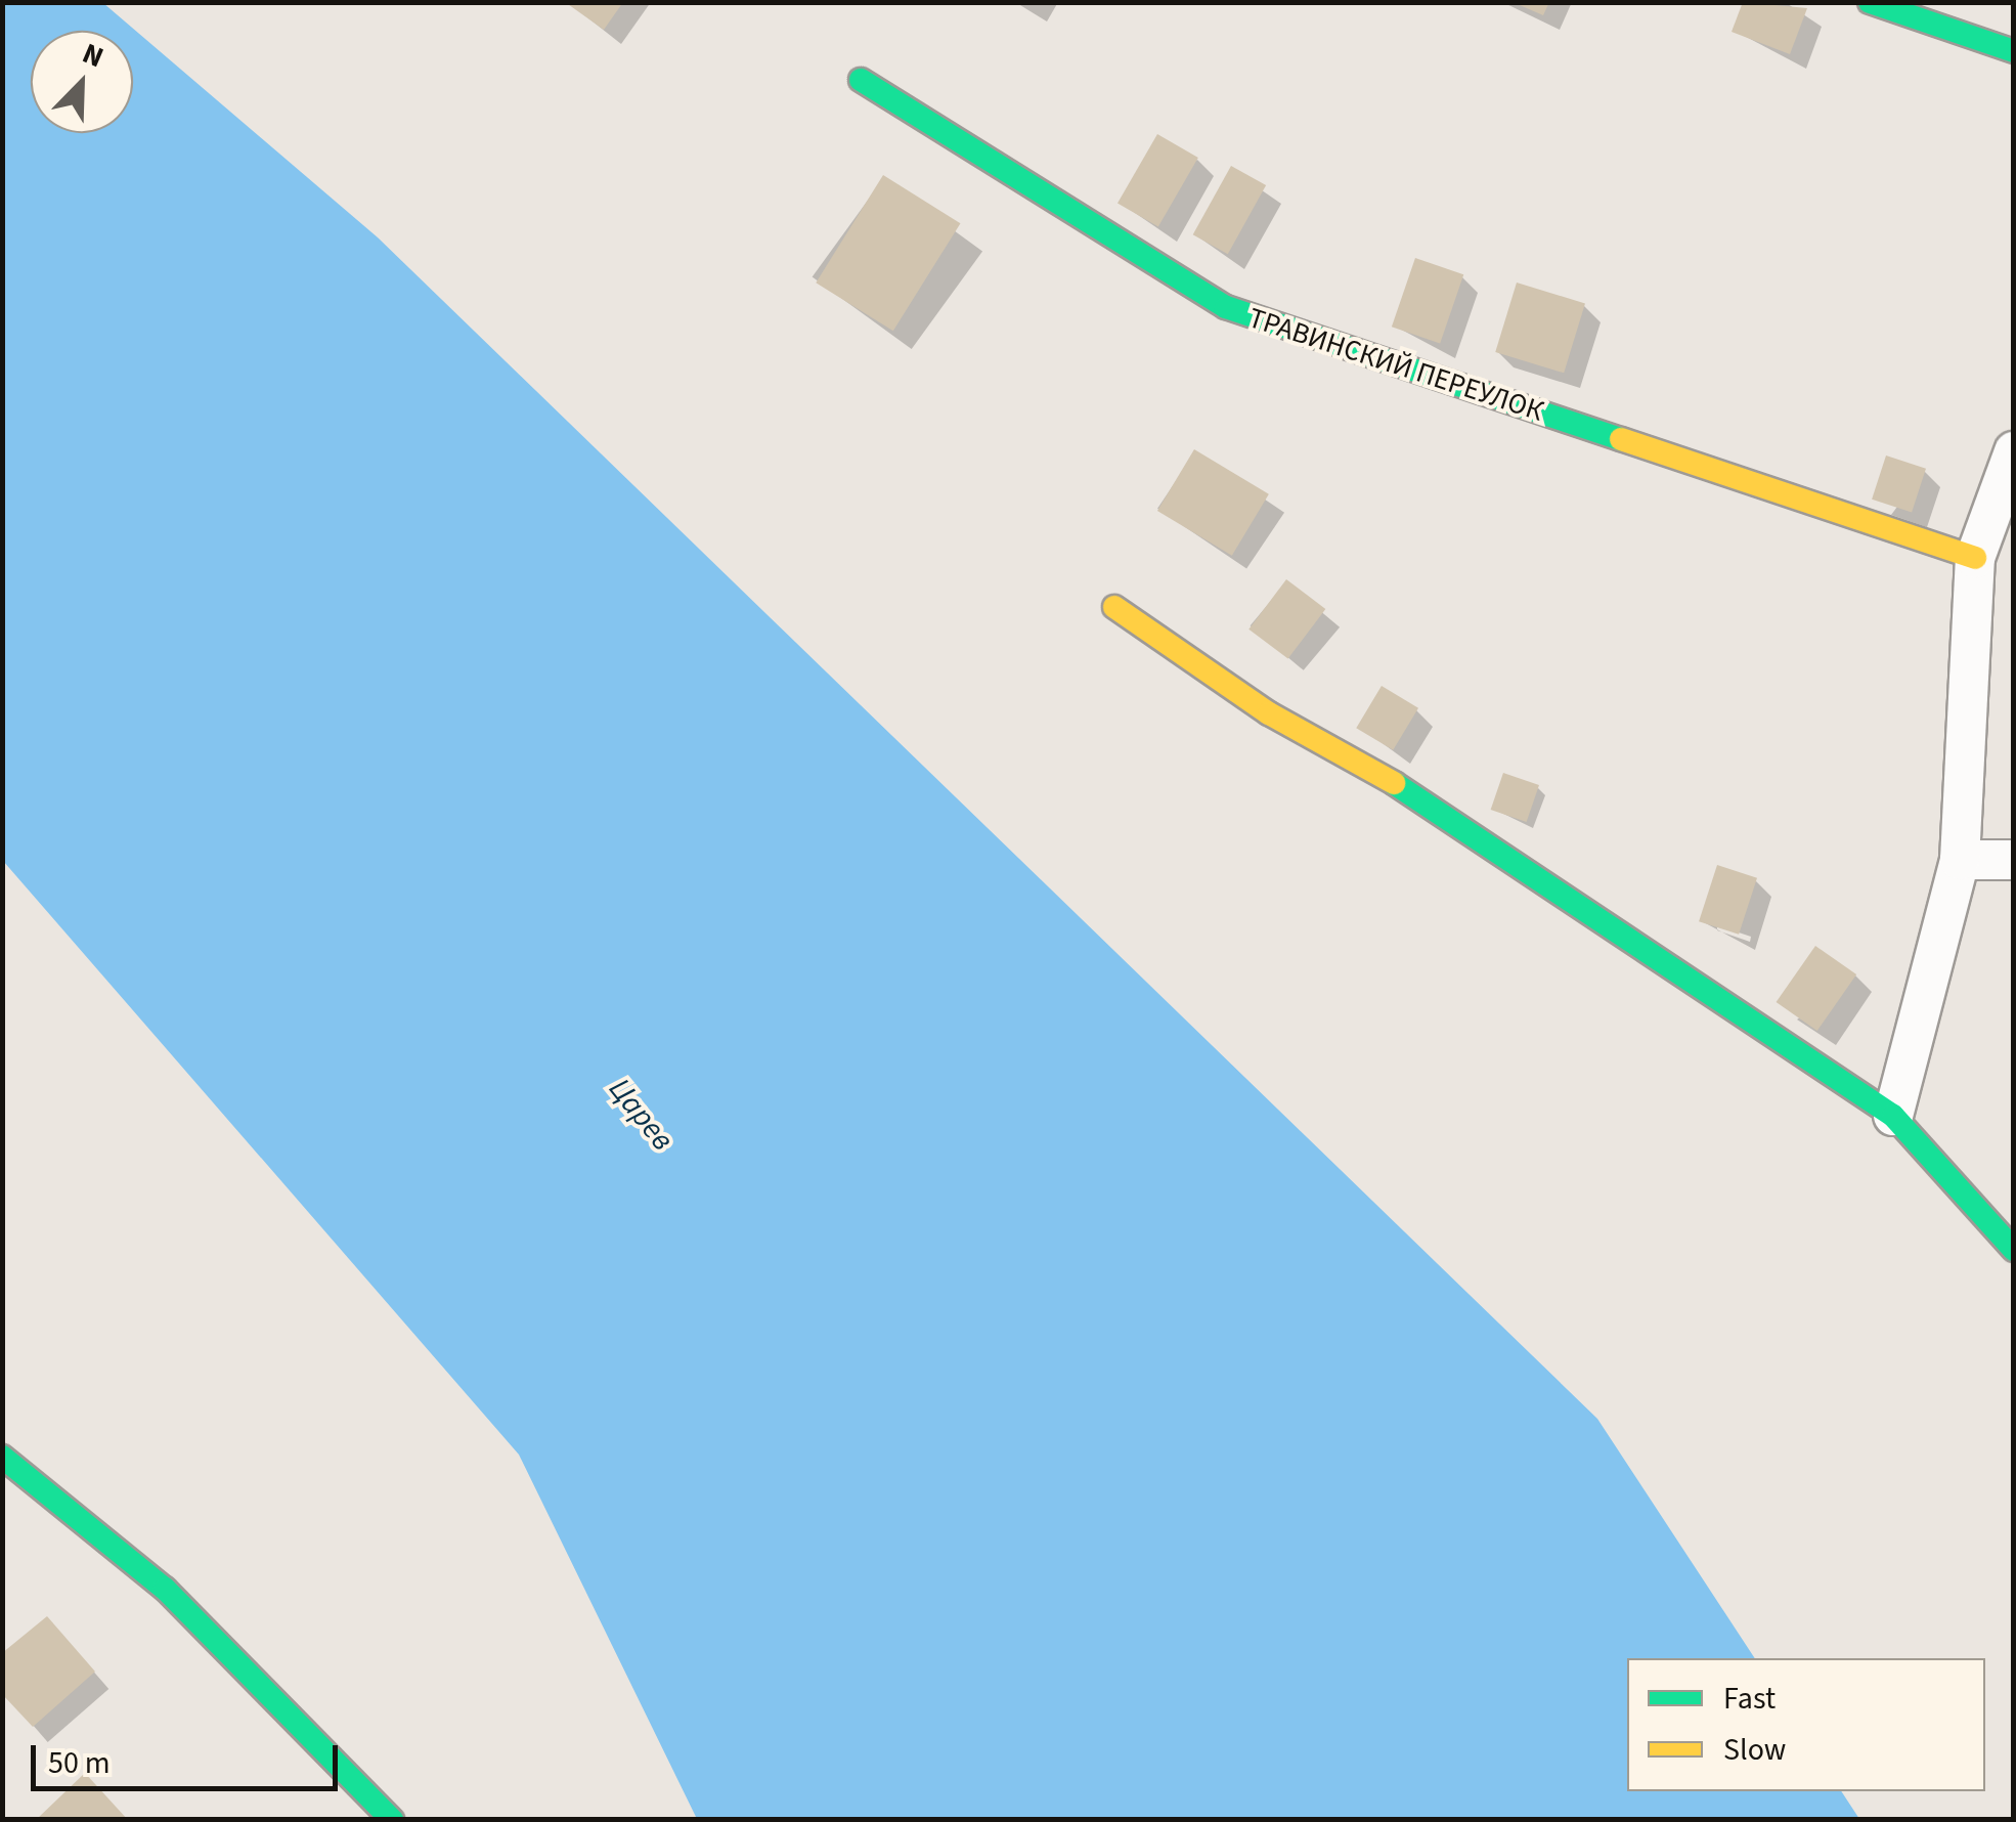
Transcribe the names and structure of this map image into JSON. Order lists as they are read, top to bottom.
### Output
{
  "streets": {
    "street": ["ТРАВИНСКИЙ ПЕРЕУЛОК"]
  },
  "water": ["Царев"],
  "legend": ["Fast", "Slow"],
  "scale_bar": "50 m",
  "north": "top right"
}
